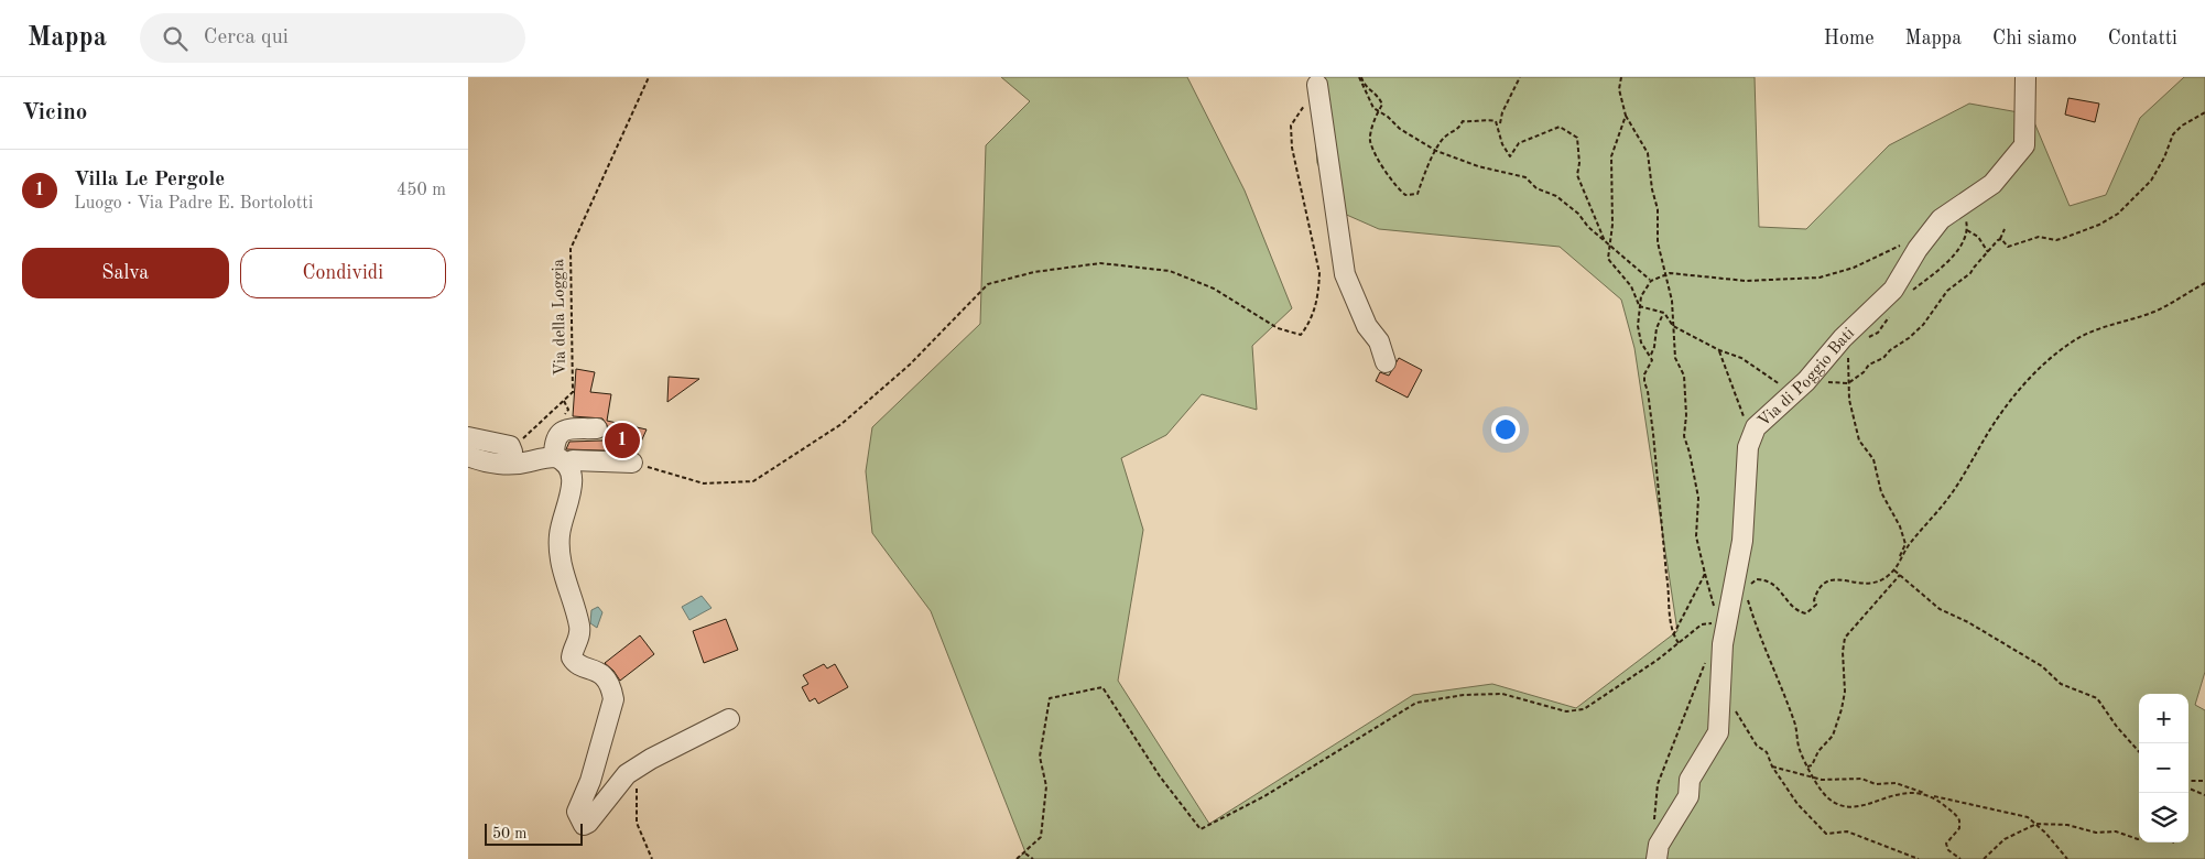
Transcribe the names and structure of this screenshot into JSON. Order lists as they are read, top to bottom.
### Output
{
  "streets": {
    "street": ["Via di Poggio Bati"],
    "path": ["Via della Loggia"]
  },
  "scale_bar": "50 m",
  "page": {
    "header": "Mappa",
    "search": "Cerca qui",
    "nav": [
      "Home",
      "Mappa",
      "Chi siamo",
      "Contatti"
    ],
    "heading": "Vicino",
    "list": [
      {
        "mark": "1",
        "name": "Villa Le Pergole",
        "note": "Luogo · Via Padre E. Bortolotti",
        "value": "450 m"
      }
    ],
    "buttons": ["Salva", "Condividi"],
    "pins": "1",
    "map_buttons": ["+", "−"],
    "scale": "50 m"
  }
}
